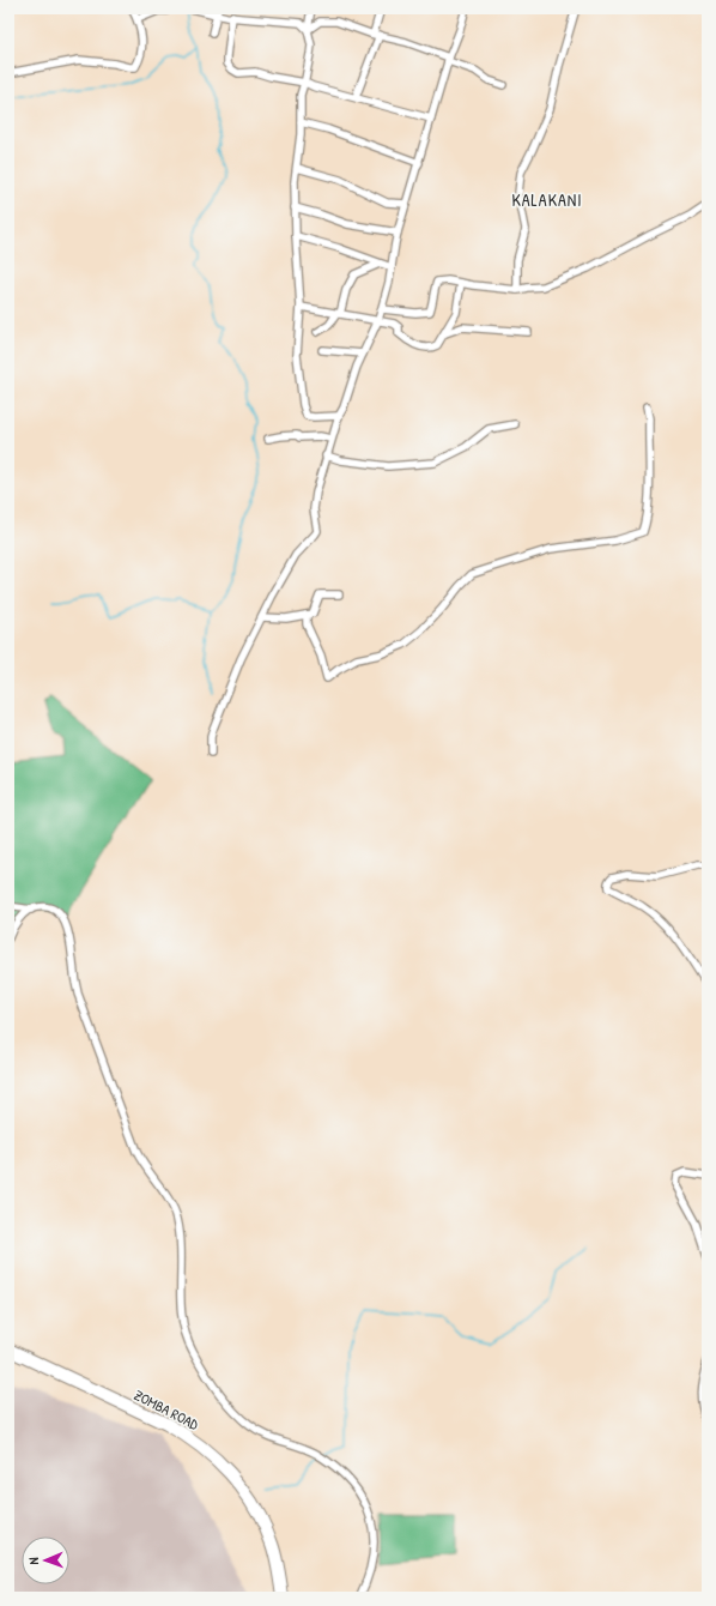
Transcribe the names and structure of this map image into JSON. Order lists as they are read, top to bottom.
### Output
{
  "streets": {
    "highway": ["ZOMBA ROAD"]
  },
  "districts": ["KALAKANI"],
  "north": "left"
}
